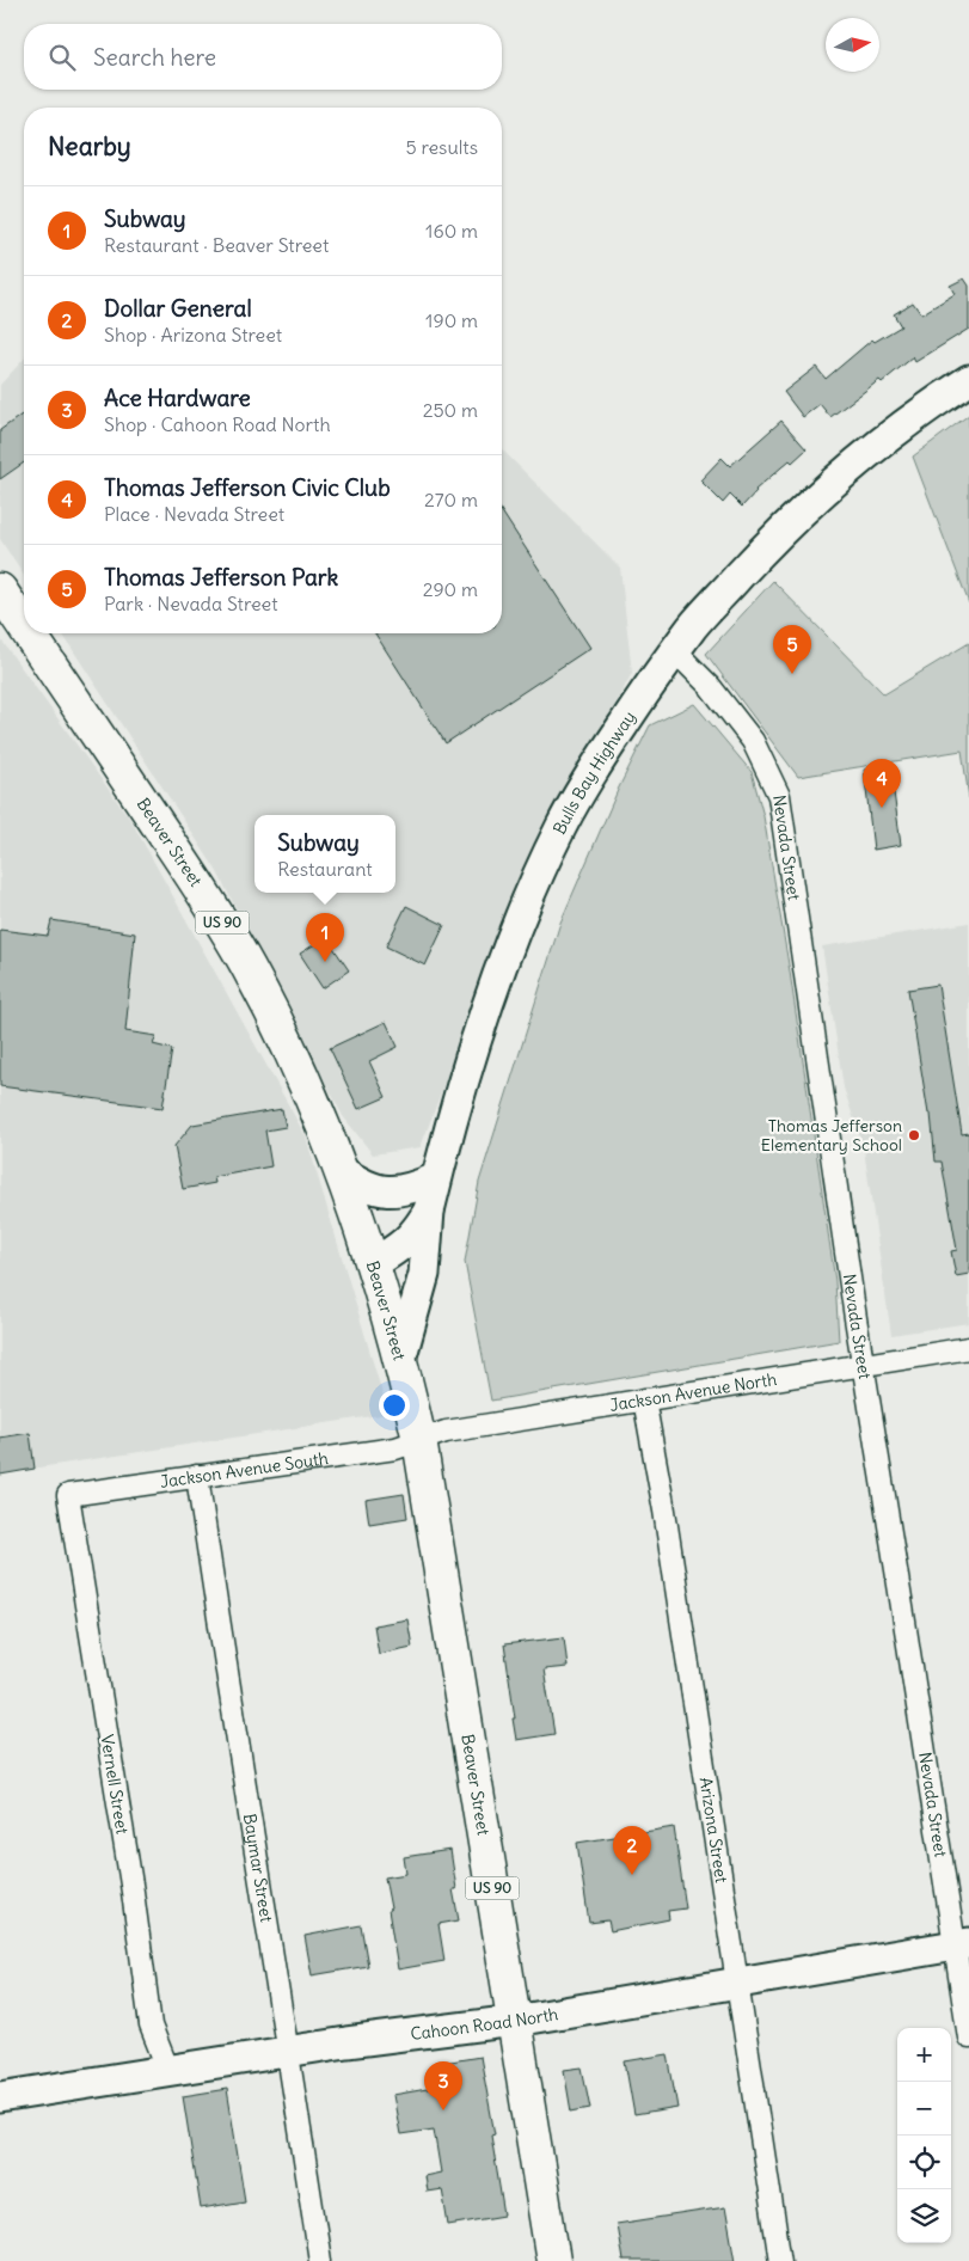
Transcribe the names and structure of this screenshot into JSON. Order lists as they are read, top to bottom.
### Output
{
  "streets": {
    "main road": [
      "Bulls Bay Highway",
      "Beaver Street",
      "US 90",
      "Cahoon Road North"
    ],
    "street": [
      "Nevada Street",
      "Jackson Avenue North",
      "Jackson Avenue South",
      "Vernell Street",
      "Arizona Street",
      "Baymar Street"
    ]
  },
  "crossings": [
    ["Bulls Bay Highway", "Beaver Street"],
    ["Bulls Bay Highway", "Nevada Street"],
    ["Beaver Street", "Jackson Avenue North"],
    ["Beaver Street", "Jackson Avenue South"],
    ["Beaver Street", "Cahoon Road North"],
    ["Nevada Street", "Jackson Avenue North"],
    ["Nevada Street", "Cahoon Road North"],
    ["Jackson Avenue North", "Jackson Avenue South"],
    ["Jackson Avenue North", "Arizona Street"],
    ["Jackson Avenue South", "Vernell Street"],
    ["Jackson Avenue South", "Baymar Street"],
    ["Vernell Street", "Cahoon Road North"],
    ["Arizona Street", "Cahoon Road North"],
    ["Baymar Street", "Cahoon Road North"]
  ],
  "places": ["Thomas Jefferson Elementary School"],
  "north": "right",
  "page": {
    "search": "Search here",
    "heading": ["Nearby", "5 results"],
    "list": [
      {
        "mark": "1",
        "name": "Subway",
        "note": "Restaurant · Beaver Street",
        "value": "160 m"
      },
      {
        "mark": "2",
        "name": "Dollar General",
        "note": "Shop · Arizona Street",
        "value": "190 m"
      },
      {
        "mark": "3",
        "name": "Ace Hardware",
        "note": "Shop · Cahoon Road North",
        "value": "250 m"
      },
      {
        "mark": "4",
        "name": "Thomas Jefferson Civic Club",
        "note": "Place · Nevada Street",
        "value": "270 m"
      },
      {
        "mark": "5",
        "name": "Thomas Jefferson Park",
        "note": "Park · Nevada Street",
        "value": "290 m"
      }
    ],
    "pins": [
      "5",
      "4",
      "1",
      "2",
      "3"
    ],
    "popup": ["Subway", "Restaurant"],
    "map_buttons": ["+", "−"]
  }
}
